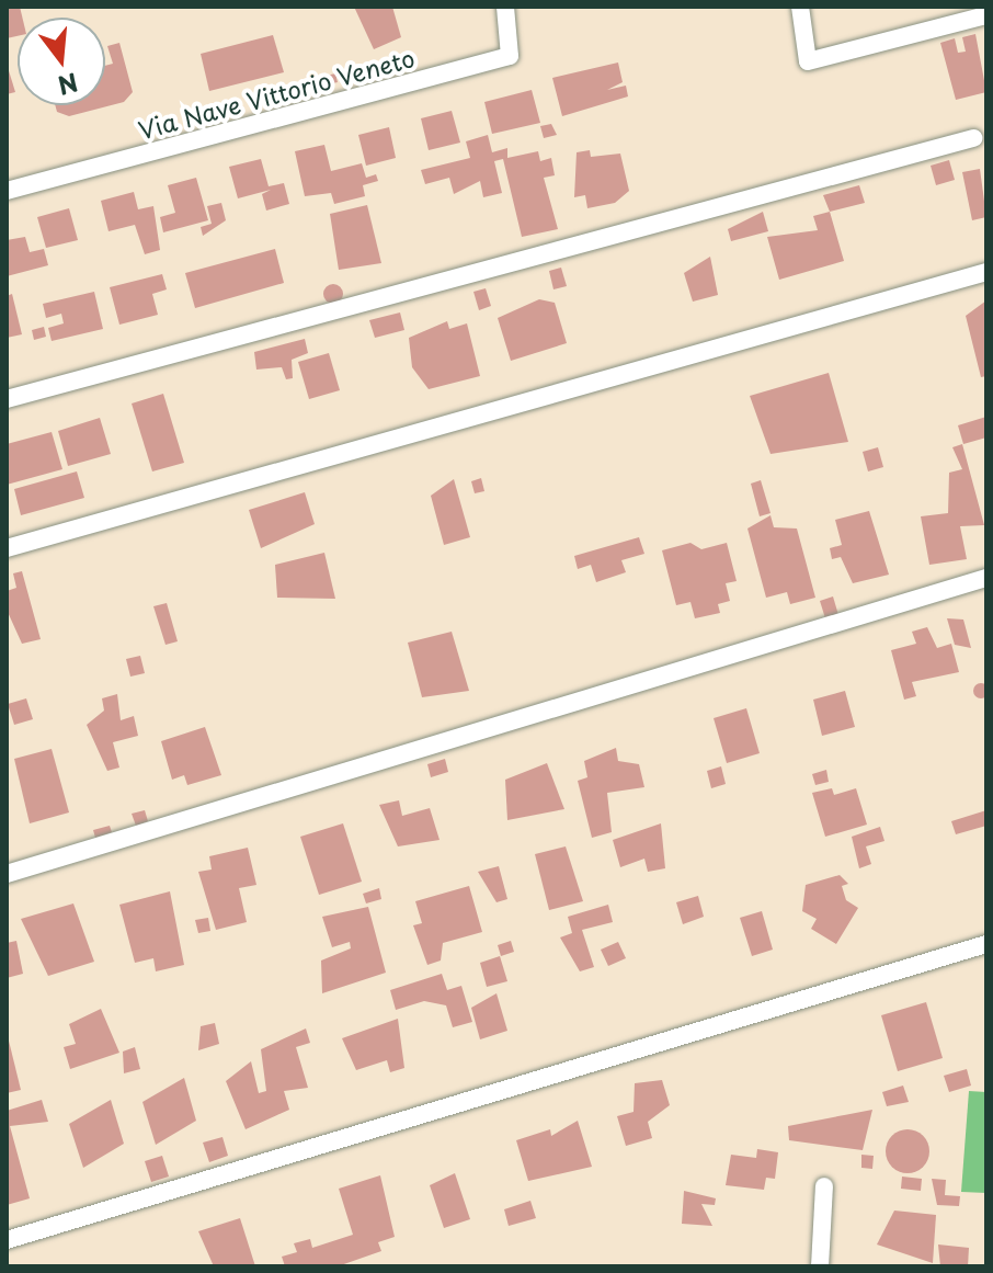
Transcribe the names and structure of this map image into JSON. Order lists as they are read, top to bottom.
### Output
{
  "streets": {
    "street": ["Via Nave Vittorio Veneto"]
  },
  "north": "bottom"
}
